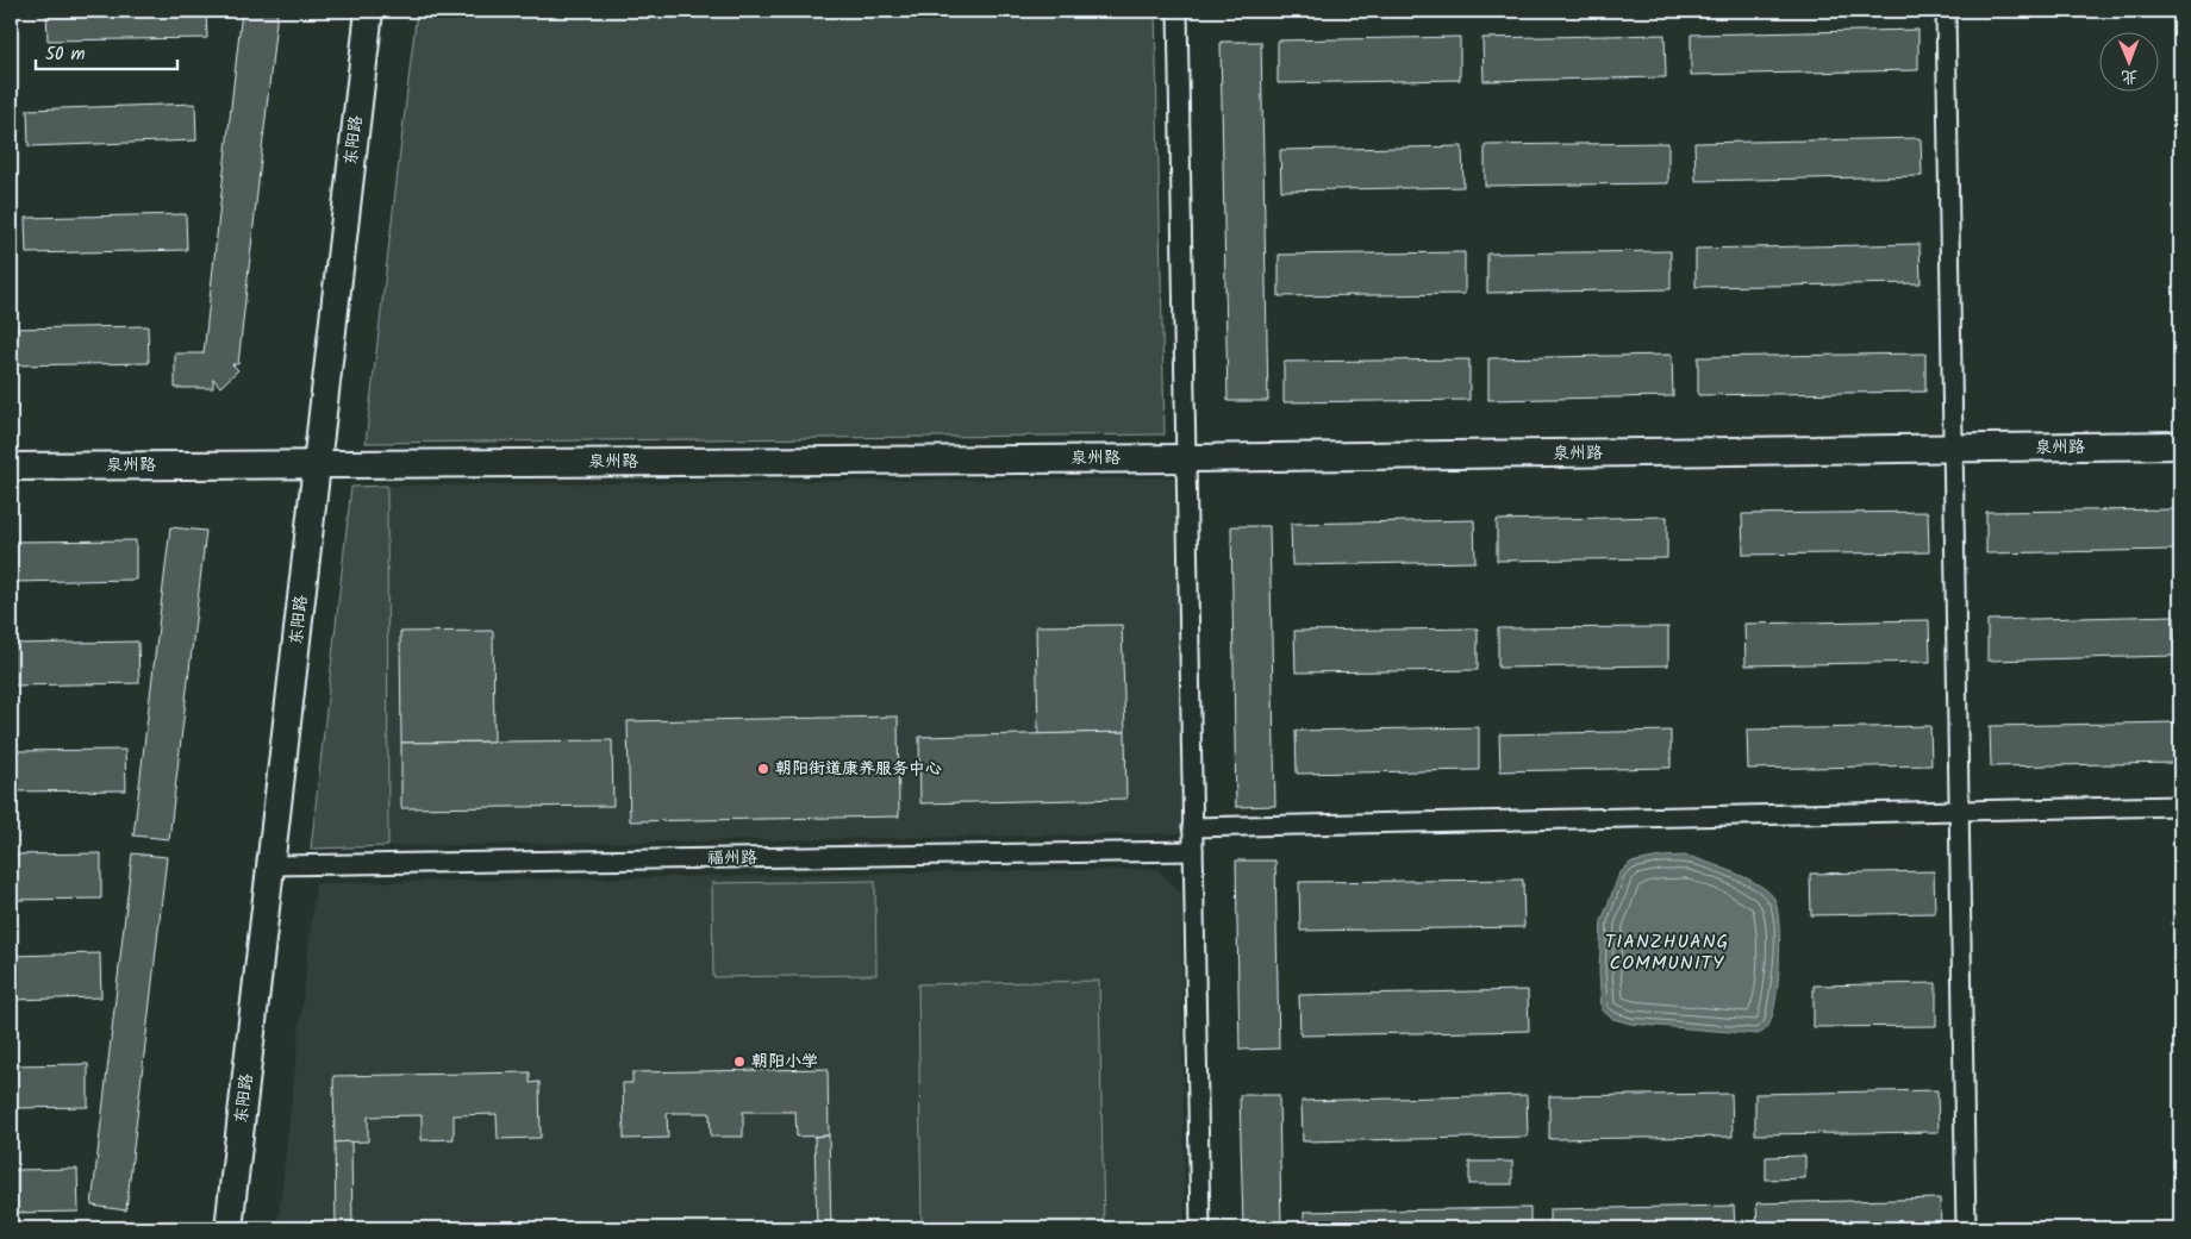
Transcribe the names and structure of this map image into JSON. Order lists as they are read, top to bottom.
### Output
{
  "streets": {
    "street": ["东阳路", "泉州路", "福州路"]
  },
  "crossings": [
    ["东阳路", "泉州路"],
    ["东阳路", "福州路"]
  ],
  "districts": ["TIANZHUANG COMMUNITY"],
  "places": ["朝阳街道康养服务中心", "朝阳小学"],
  "scale_bar": "50 m",
  "north": "bottom"
}
